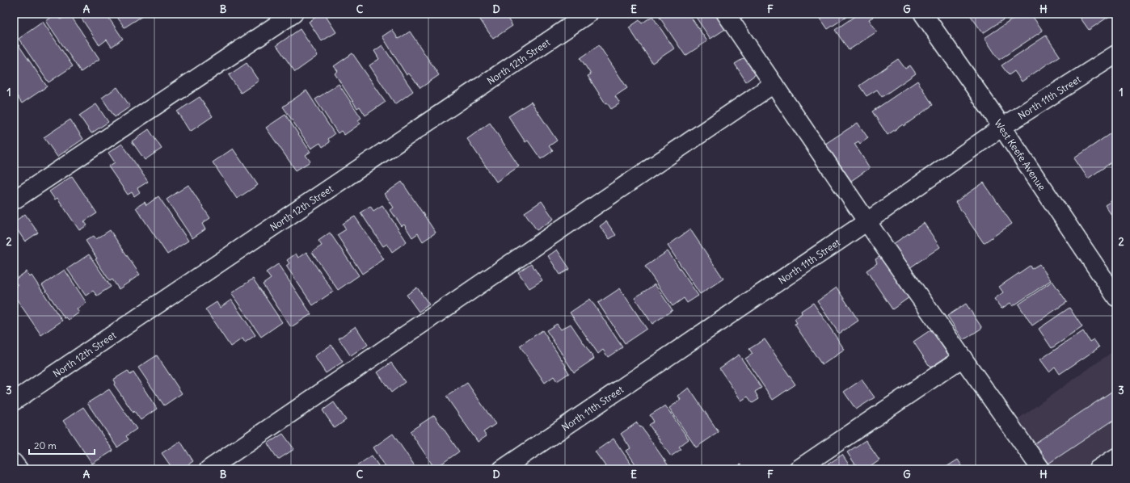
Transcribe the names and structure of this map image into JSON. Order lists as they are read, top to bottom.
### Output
{
  "streets": {
    "street": ["North 12th Street", "North 11th Street", "West Keefe Avenue"]
  },
  "crossings": [
    ["North 11th Street", "West Keefe Avenue"]
  ],
  "scale_bar": "20 m",
  "grid": {
    "columns": [
      "A",
      "B",
      "C",
      "D",
      "E",
      "F",
      "G",
      "H"
    ],
    "rows": ["1", "2", "3"]
  }
}
